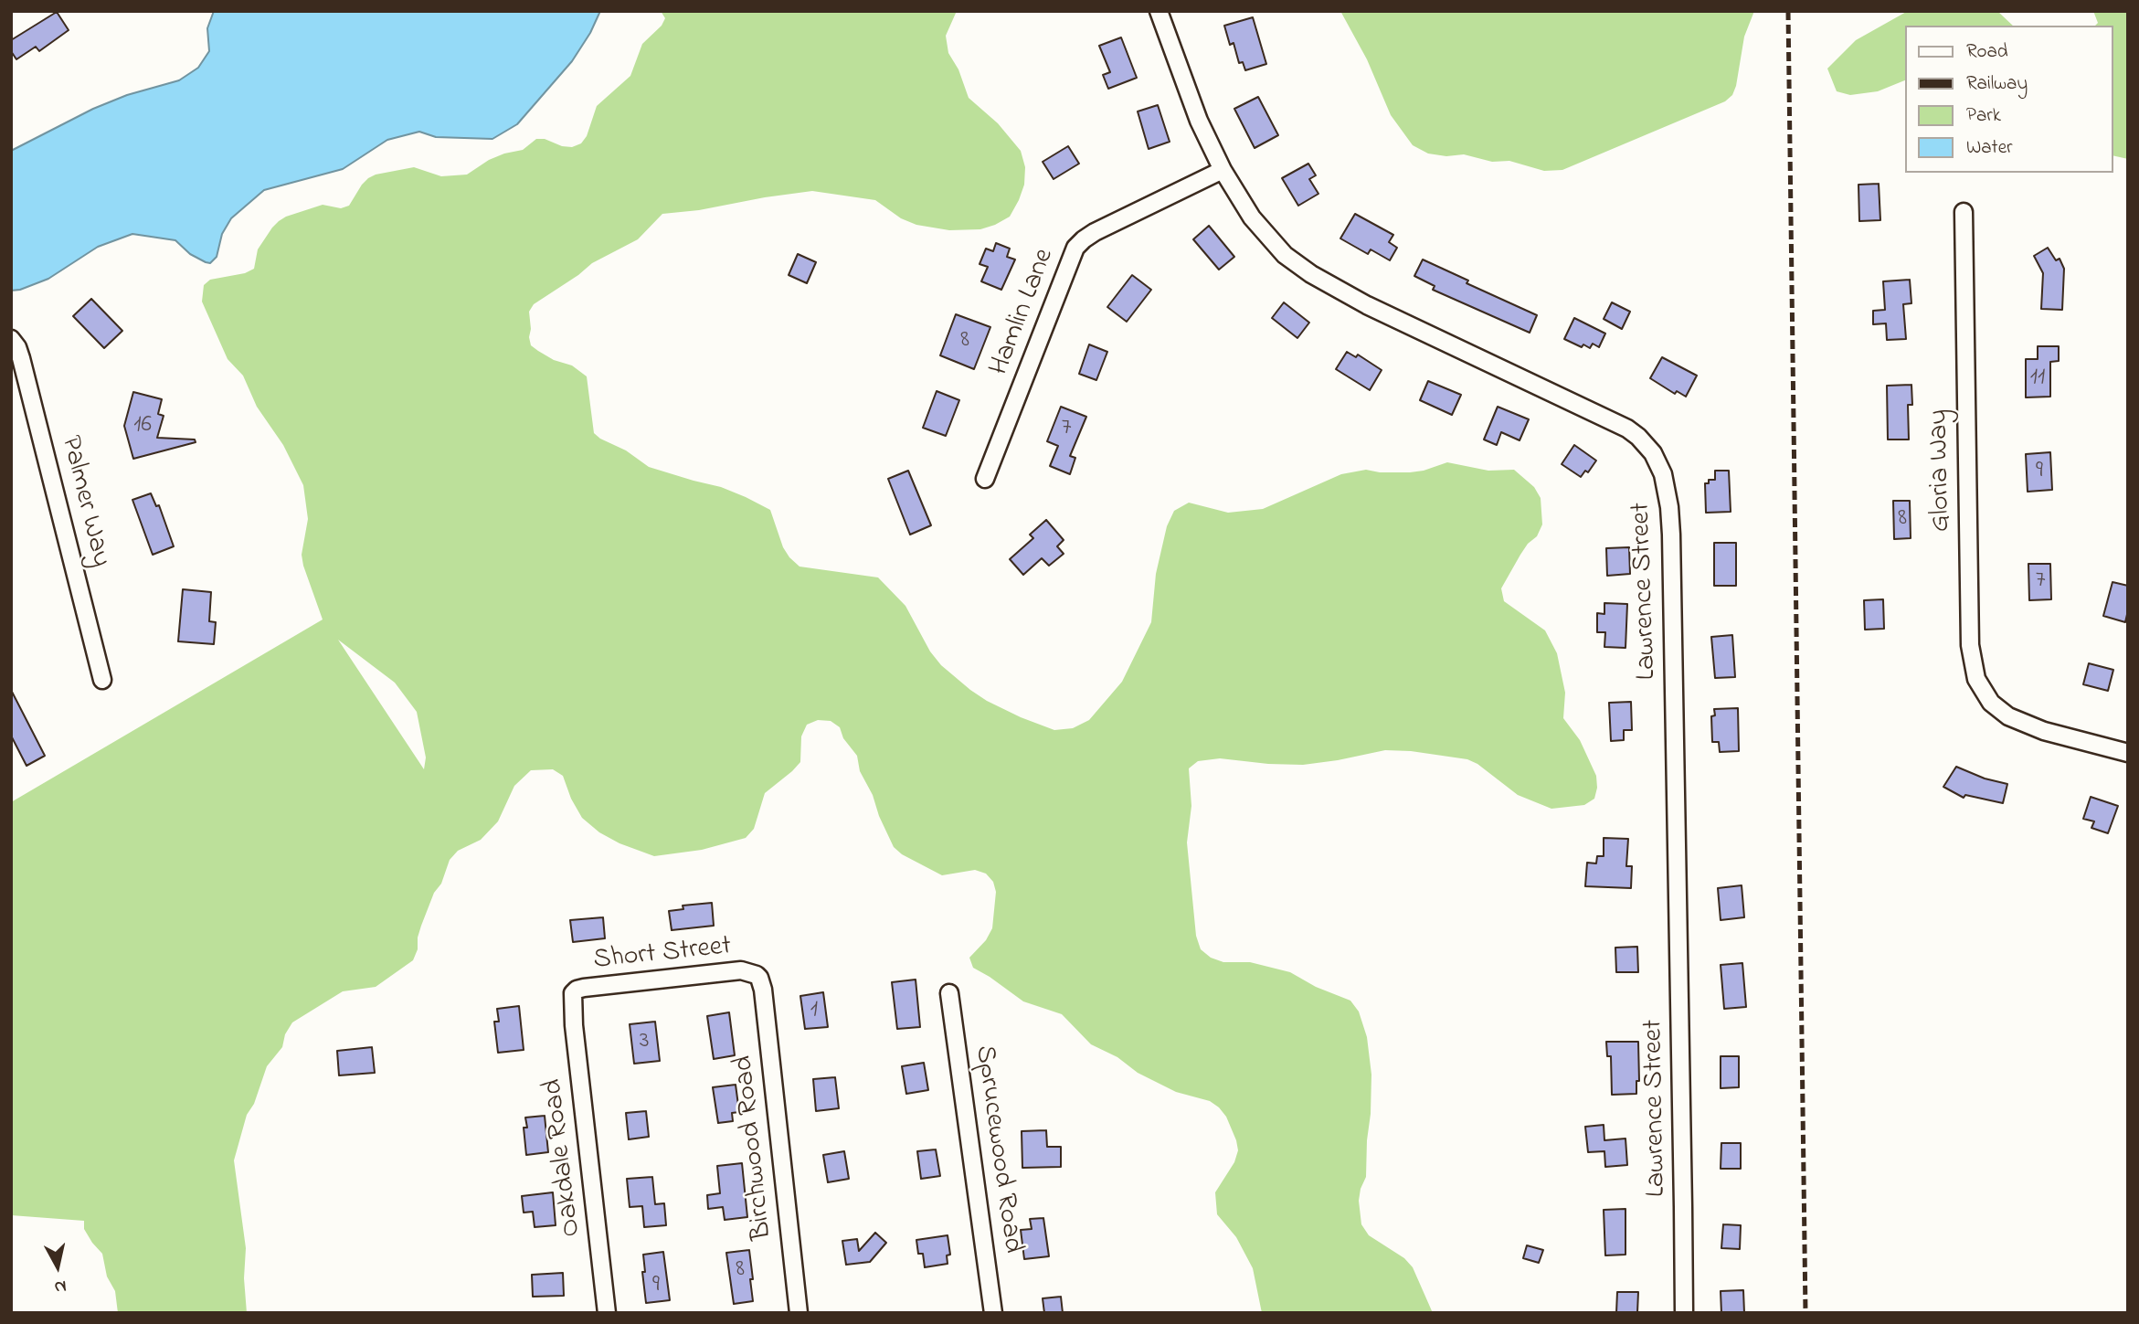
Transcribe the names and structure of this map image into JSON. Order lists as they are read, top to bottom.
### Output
{
  "streets": {
    "street": [
      "Hamlin Lane",
      "Gloria Way",
      "Palmer Way",
      "Lawrence Street",
      "Short Street",
      "Birchwood Road",
      "Sprucewood Road",
      "Oakdale Road"
    ]
  },
  "crossings": [
    ["Hamlin Lane", "Lawrence Street"],
    ["Short Street", "Birchwood Road"],
    ["Short Street", "Oakdale Road"]
  ],
  "house_numbers": [
    "8",
    "11",
    "16",
    "7",
    "9",
    "8",
    "7",
    "1",
    "3",
    "8",
    "9"
  ],
  "legend": [
    "Road",
    "Railway",
    "Park",
    "Water"
  ],
  "north": "bottom"
}
